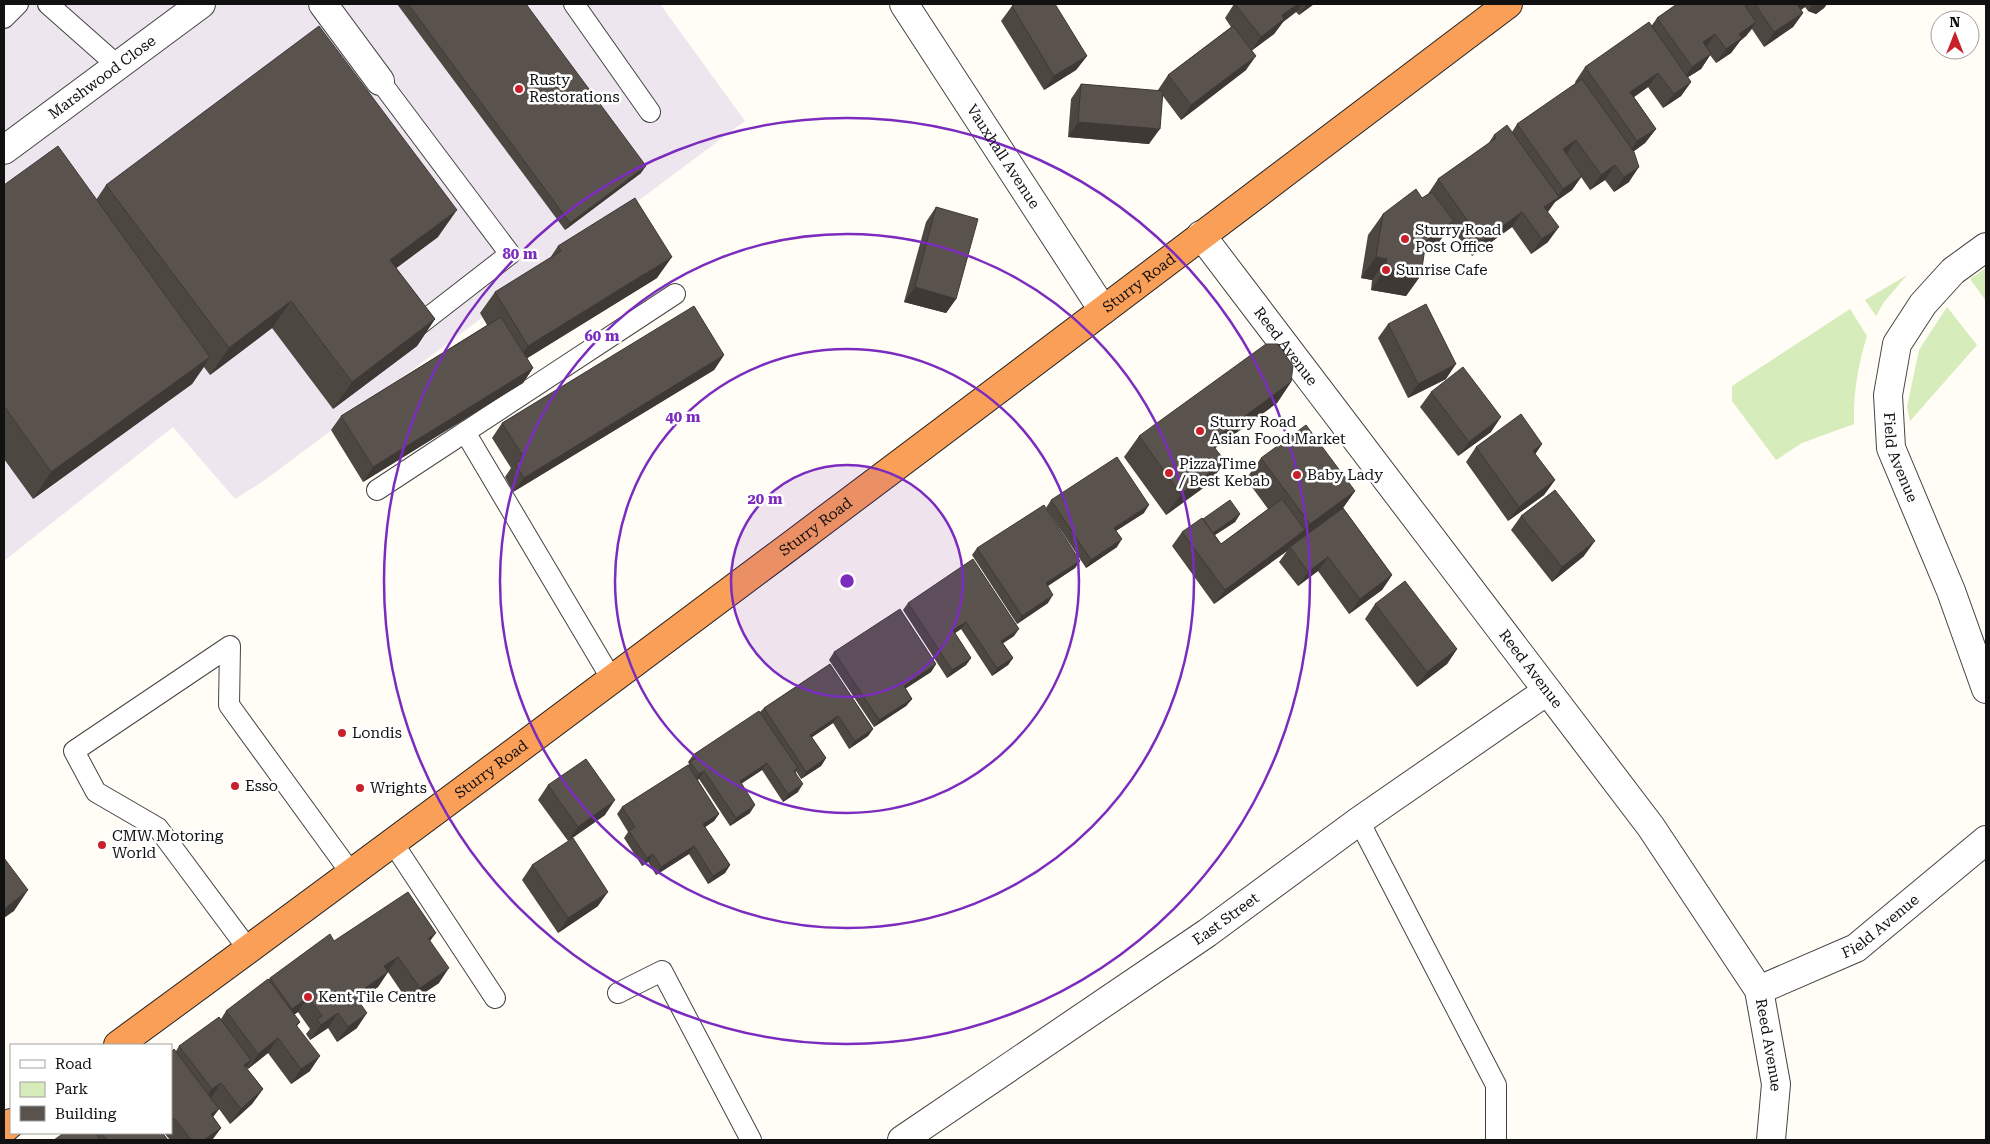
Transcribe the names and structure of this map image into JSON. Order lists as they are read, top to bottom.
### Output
{
  "streets": {
    "highway": ["Sturry Road"],
    "street": [
      "Marshwood Close",
      "Vauxhall Avenue",
      "Reed Avenue",
      "Field Avenue",
      "East Street"
    ]
  },
  "crossings": [
    ["Vauxhall Avenue", "Sturry Road"],
    ["Sturry Road", "Reed Avenue"],
    ["Reed Avenue", "Field Avenue"],
    ["Reed Avenue", "East Street"]
  ],
  "places": [
    "Rusty Restorations",
    "Sturry Road Post Office",
    "Sunrise Cafe",
    "Sturry Road Asian Food Market",
    "Pizza Time / Best Kebab",
    "Baby Lady",
    "Londis",
    "Esso",
    "Wrights",
    "CMW Motoring World",
    "Kent Tile Centre"
  ],
  "legend": ["Road", "Park", "Building"],
  "north": "top",
  "rings": [
    "80 m",
    "60 m",
    "40 m",
    "20 m"
  ]
}
